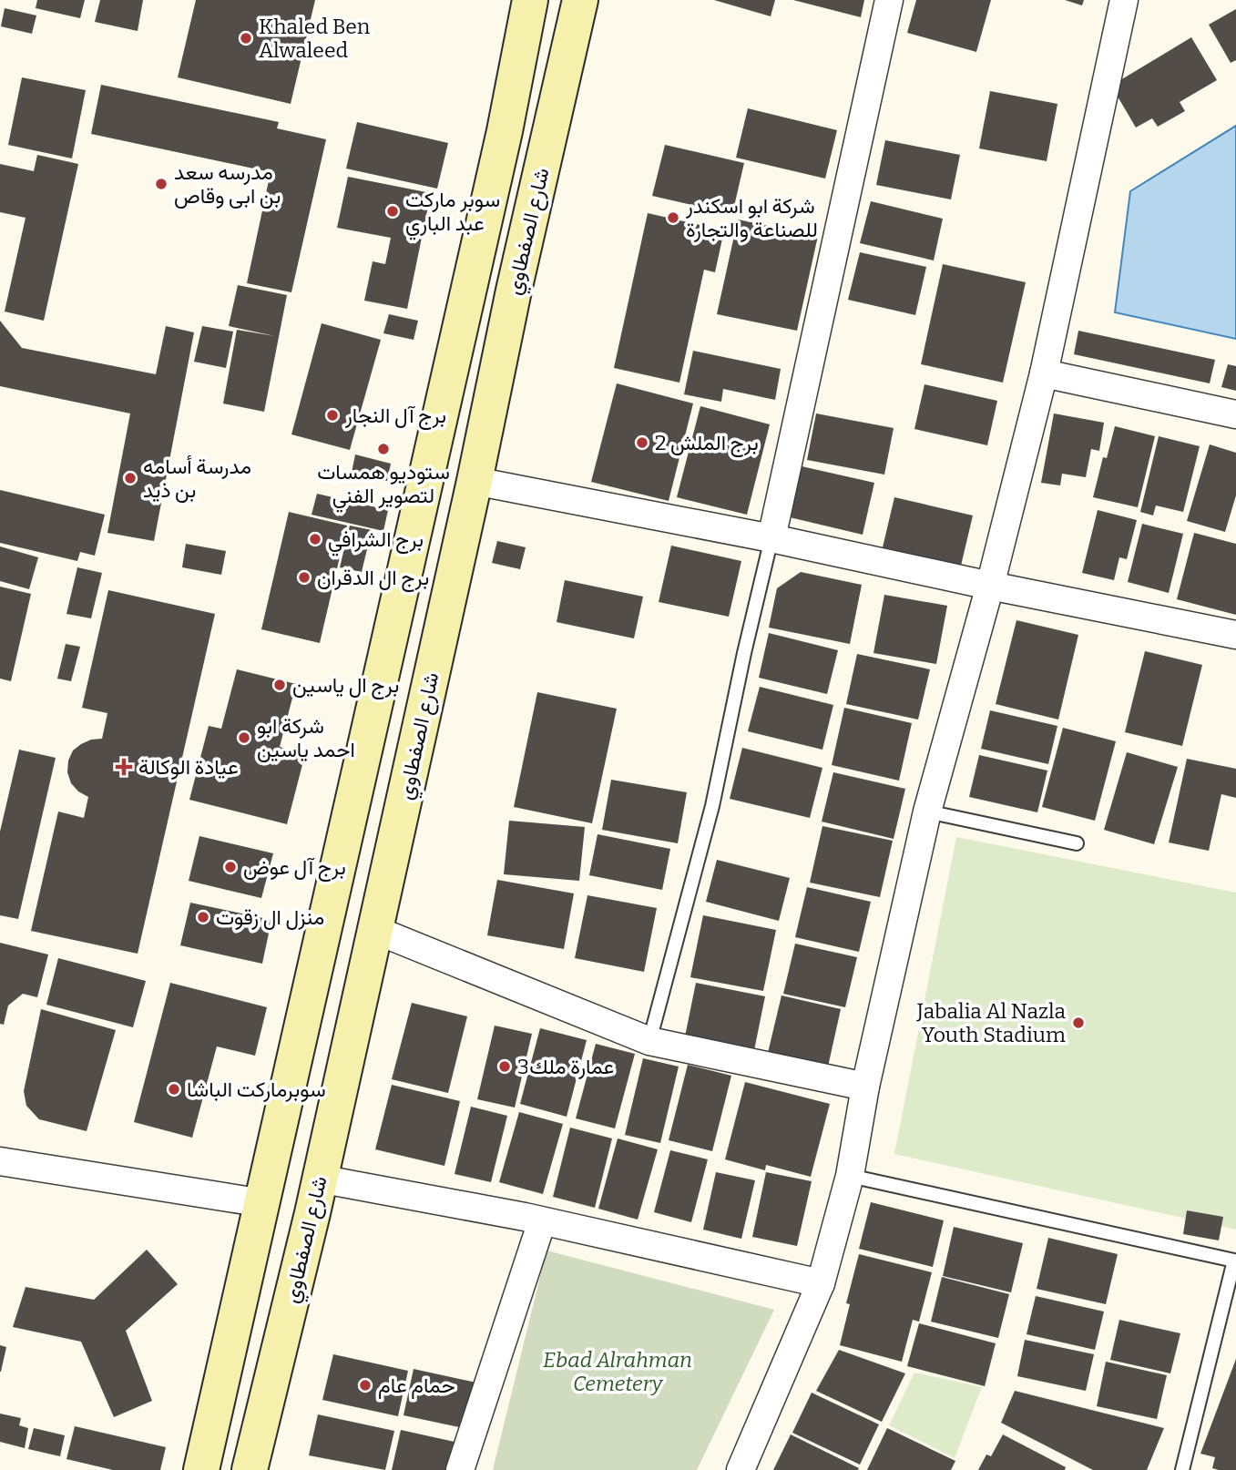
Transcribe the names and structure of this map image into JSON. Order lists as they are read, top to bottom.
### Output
{
  "streets": {
    "main road": ["شارع الصفطاوي"]
  },
  "parks": ["Ebad Alrahman Cemetery"],
  "places": {
    "other": [
      "Khaled Ben Alwaleed",
      "مدرسه سعد بن ابى وقاص",
      "سوبر ماركت عبد الباري",
      "شركة ابو اسكندر للصناعة والتجارة",
      "برج آل النجار",
      "برج الملش 2",
      "ستوديو همسات لتصوير الفني",
      "مدرسة أسامه بن ذيد",
      "برج الشرافي",
      "برج ال الدقران",
      "برج ال ياسين",
      "شركة ابو احمد ياسين",
      "برج آل عوض",
      "منزل ال زقوت",
      "Jabalia Al Nazla Youth Stadium",
      "عمارة ملك3",
      "سوبرماركت الباشا",
      "حمام عام"
    ],
    "health": ["عيادة الوكالة"]
  }
}
